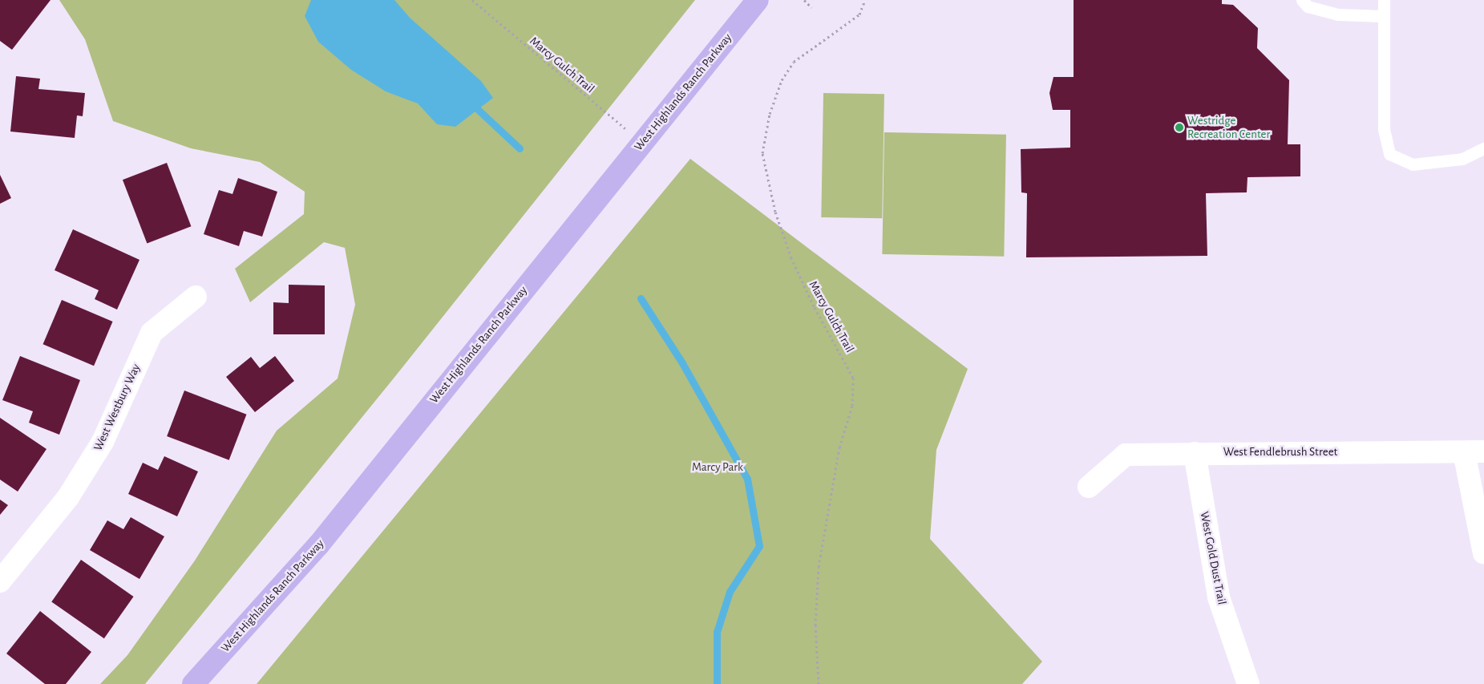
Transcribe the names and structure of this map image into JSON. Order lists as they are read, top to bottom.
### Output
{
  "streets": {
    "main road": ["West Highlands Ranch Parkway"],
    "street": ["West Westbury Way", "West Fendlebrush Street", "West Gold Dust Trail"],
    "path": ["Marcy Gulch Trail"]
  },
  "crossings": [
    ["Marcy Gulch Trail", "West Highlands Ranch Parkway"],
    ["West Fendlebrush Street", "West Gold Dust Trail"]
  ],
  "parks": ["Marcy Park"],
  "places": ["Westridge Recreation Center"]
}
